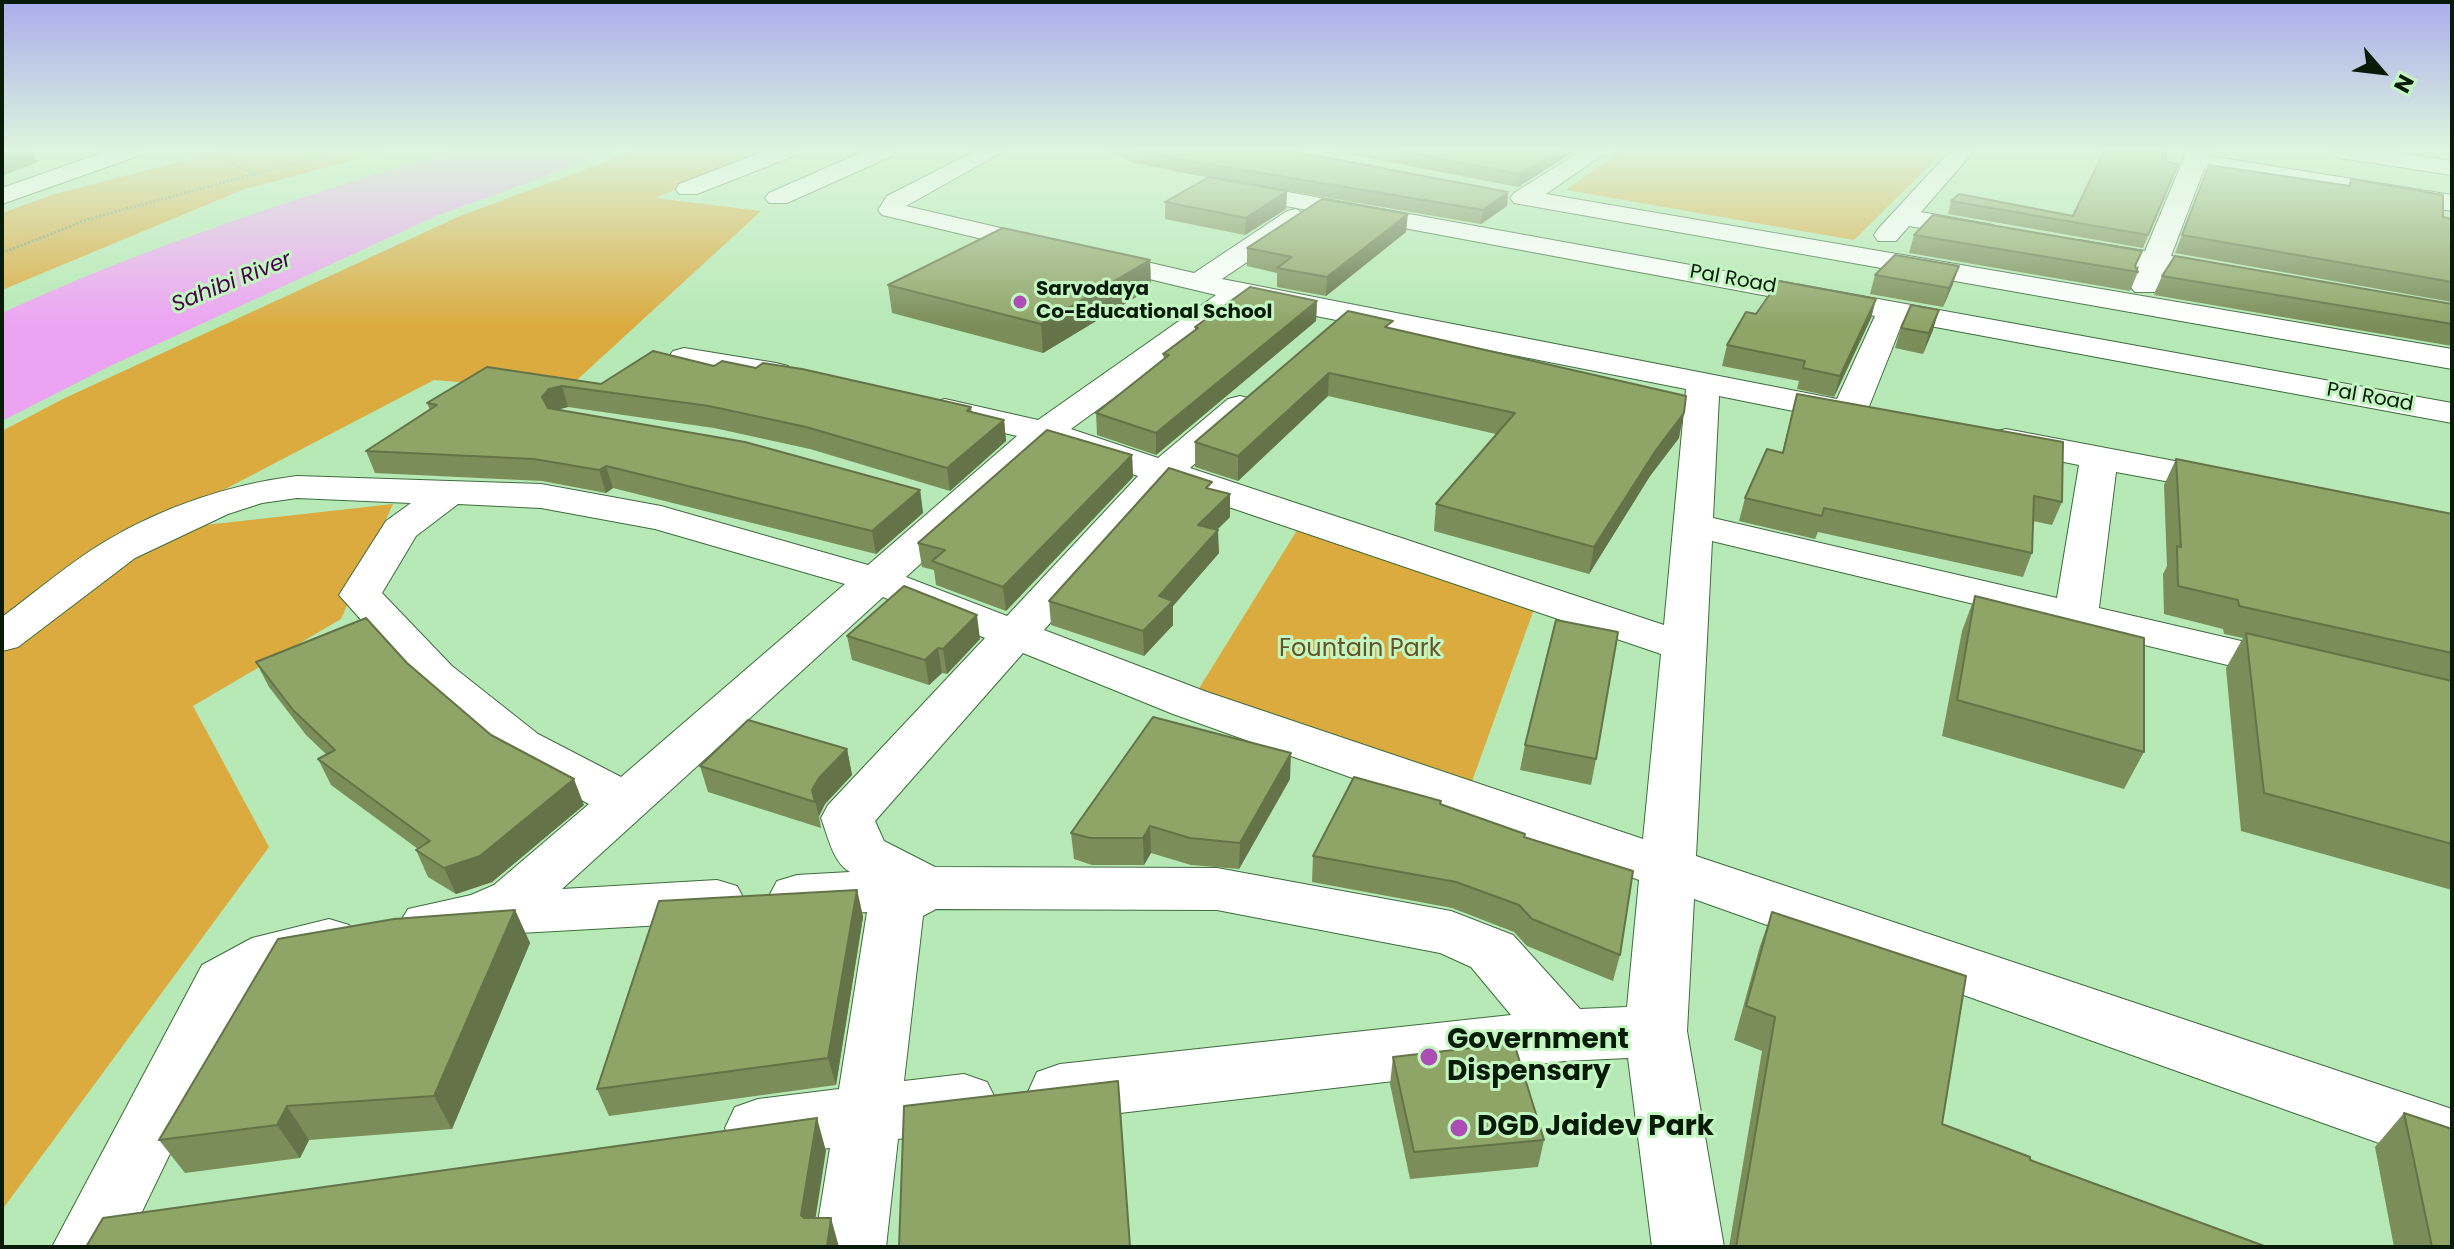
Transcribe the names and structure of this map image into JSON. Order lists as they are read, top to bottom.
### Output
{
  "streets": {
    "street": ["Pal Road"]
  },
  "water": ["Sahibi River"],
  "parks": ["Fountain Park"],
  "places": ["Sarvodaya Co-Educational School", "Government Dispensary", "DGD Jaidev Park"],
  "north": "bottom right"
}
